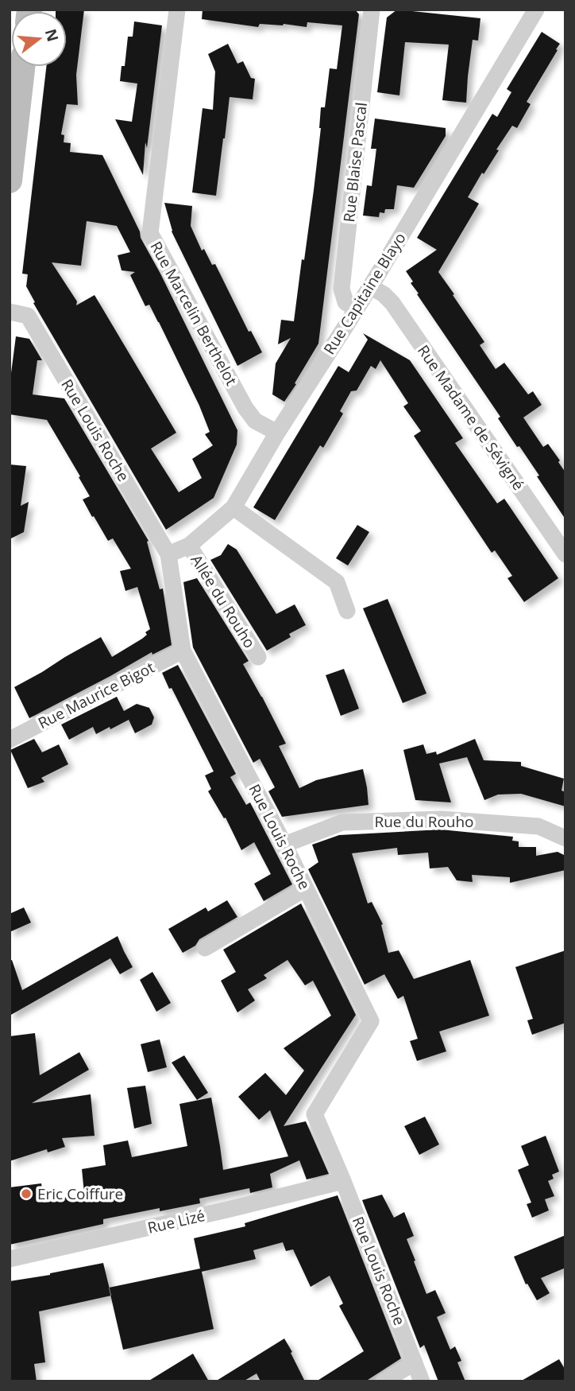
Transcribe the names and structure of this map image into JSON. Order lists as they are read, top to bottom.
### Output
{
  "streets": {
    "street": [
      "Rue Blaise Pascal",
      "Rue Capitaine Blayo",
      "Rue Marcelin Berthelot",
      "Rue Madame de Sévigné",
      "Rue Louis Roche",
      "Allée du Rouho",
      "Rue Maurice Bigot",
      "Rue du Rouho",
      "Rue Lizé"
    ]
  },
  "crossings": [
    ["Rue Blaise Pascal", "Rue Capitaine Blayo"],
    ["Rue Capitaine Blayo", "Rue Marcelin Berthelot"],
    ["Rue Capitaine Blayo", "Rue Madame de Sévigné"],
    ["Rue Capitaine Blayo", "Rue Louis Roche"],
    ["Rue Capitaine Blayo", "Allée du Rouho"],
    ["Rue Louis Roche", "Rue Maurice Bigot"],
    ["Rue Louis Roche", "Rue du Rouho"],
    ["Rue Louis Roche", "Rue Lizé"]
  ],
  "places": ["Eric Coiffure"],
  "north": "right"
}
